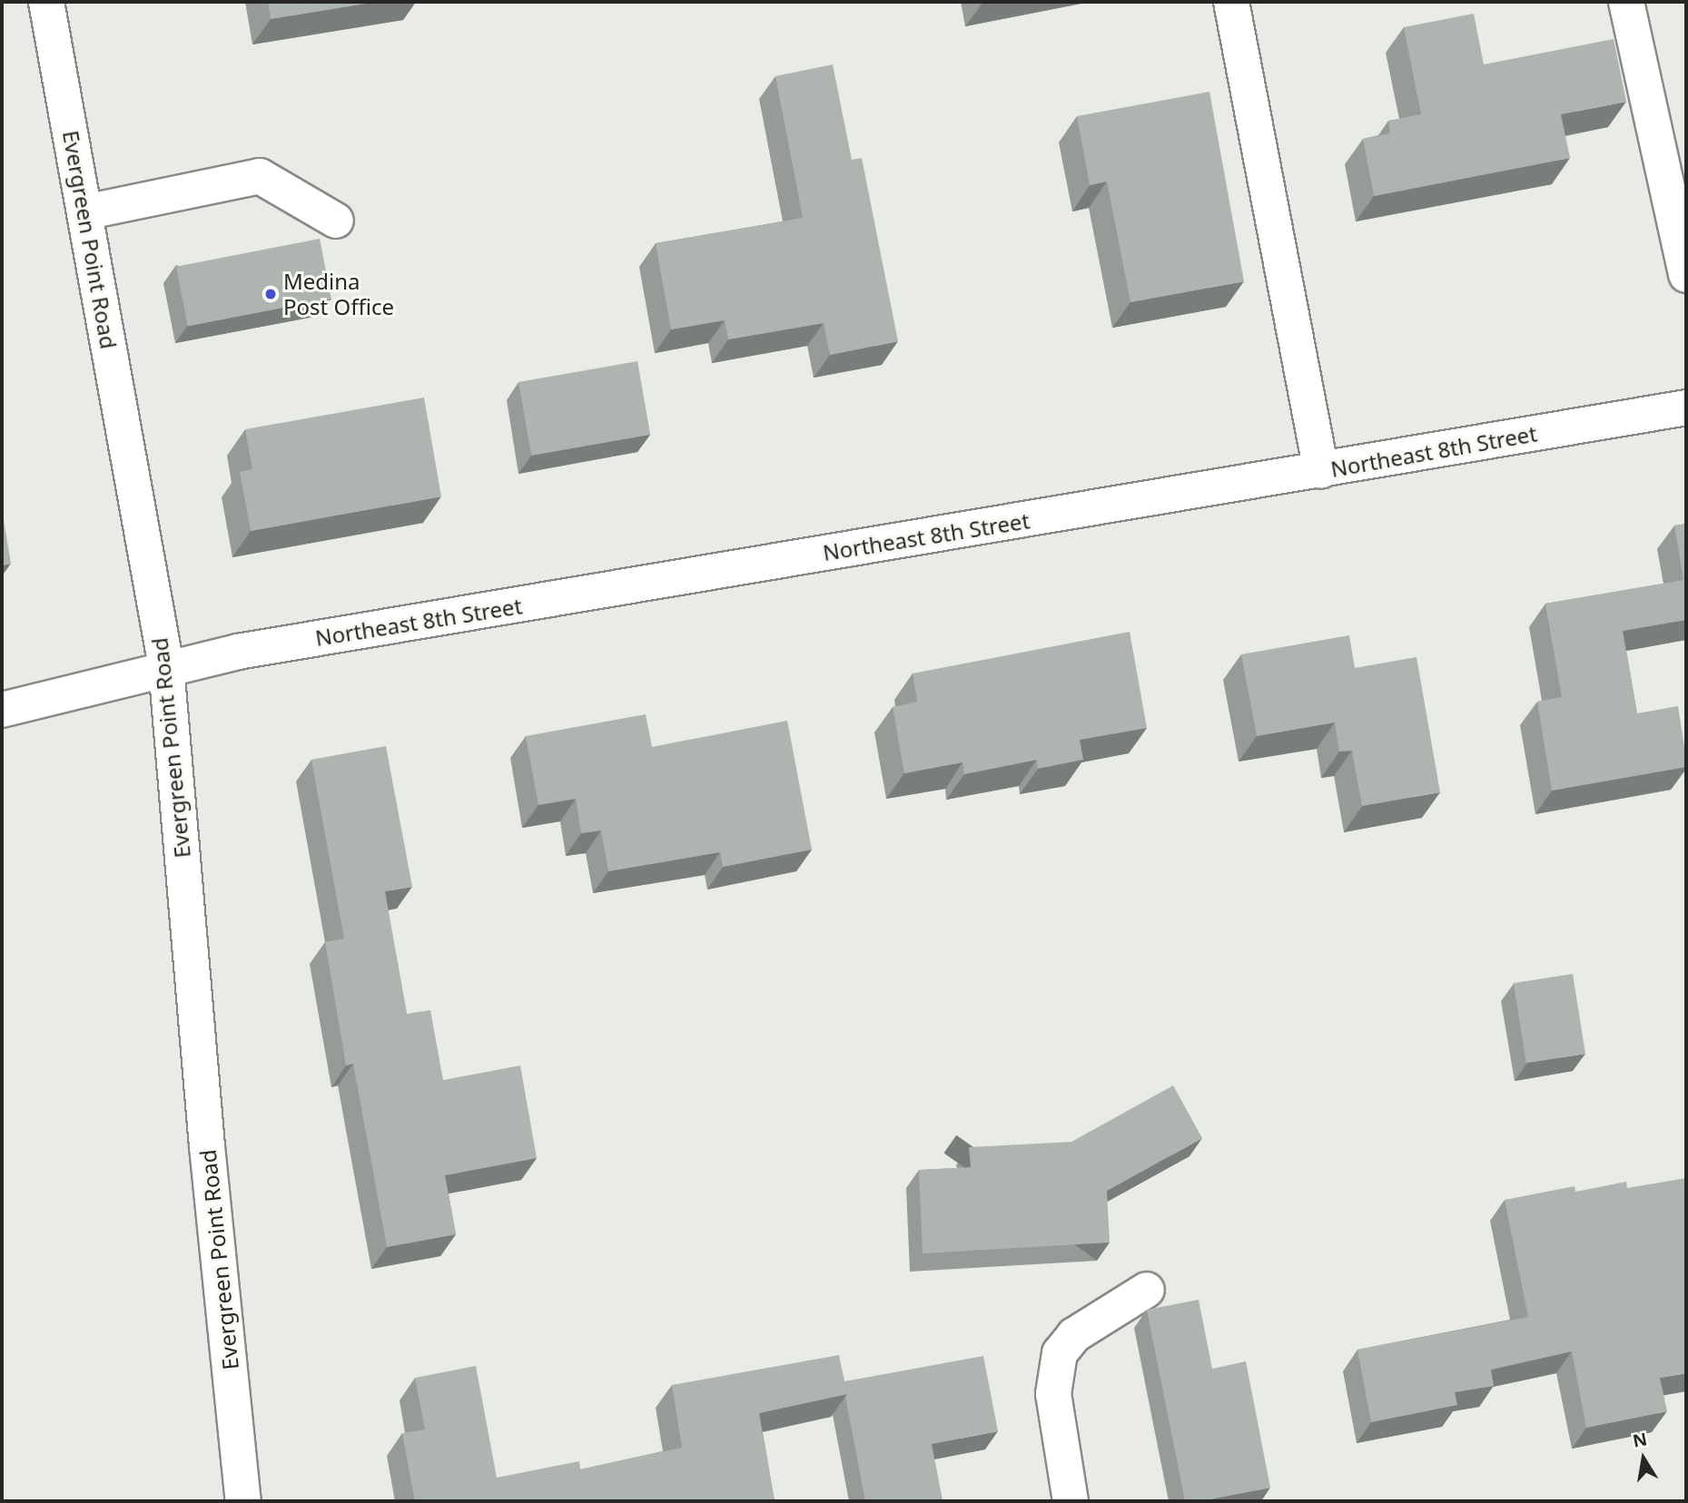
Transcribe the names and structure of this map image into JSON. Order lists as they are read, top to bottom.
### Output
{
  "streets": {
    "street": ["Evergreen Point Road", "Northeast 8th Street"]
  },
  "crossings": [
    ["Evergreen Point Road", "Northeast 8th Street"]
  ],
  "places": ["Medina Post Office"],
  "north": "top"
}
